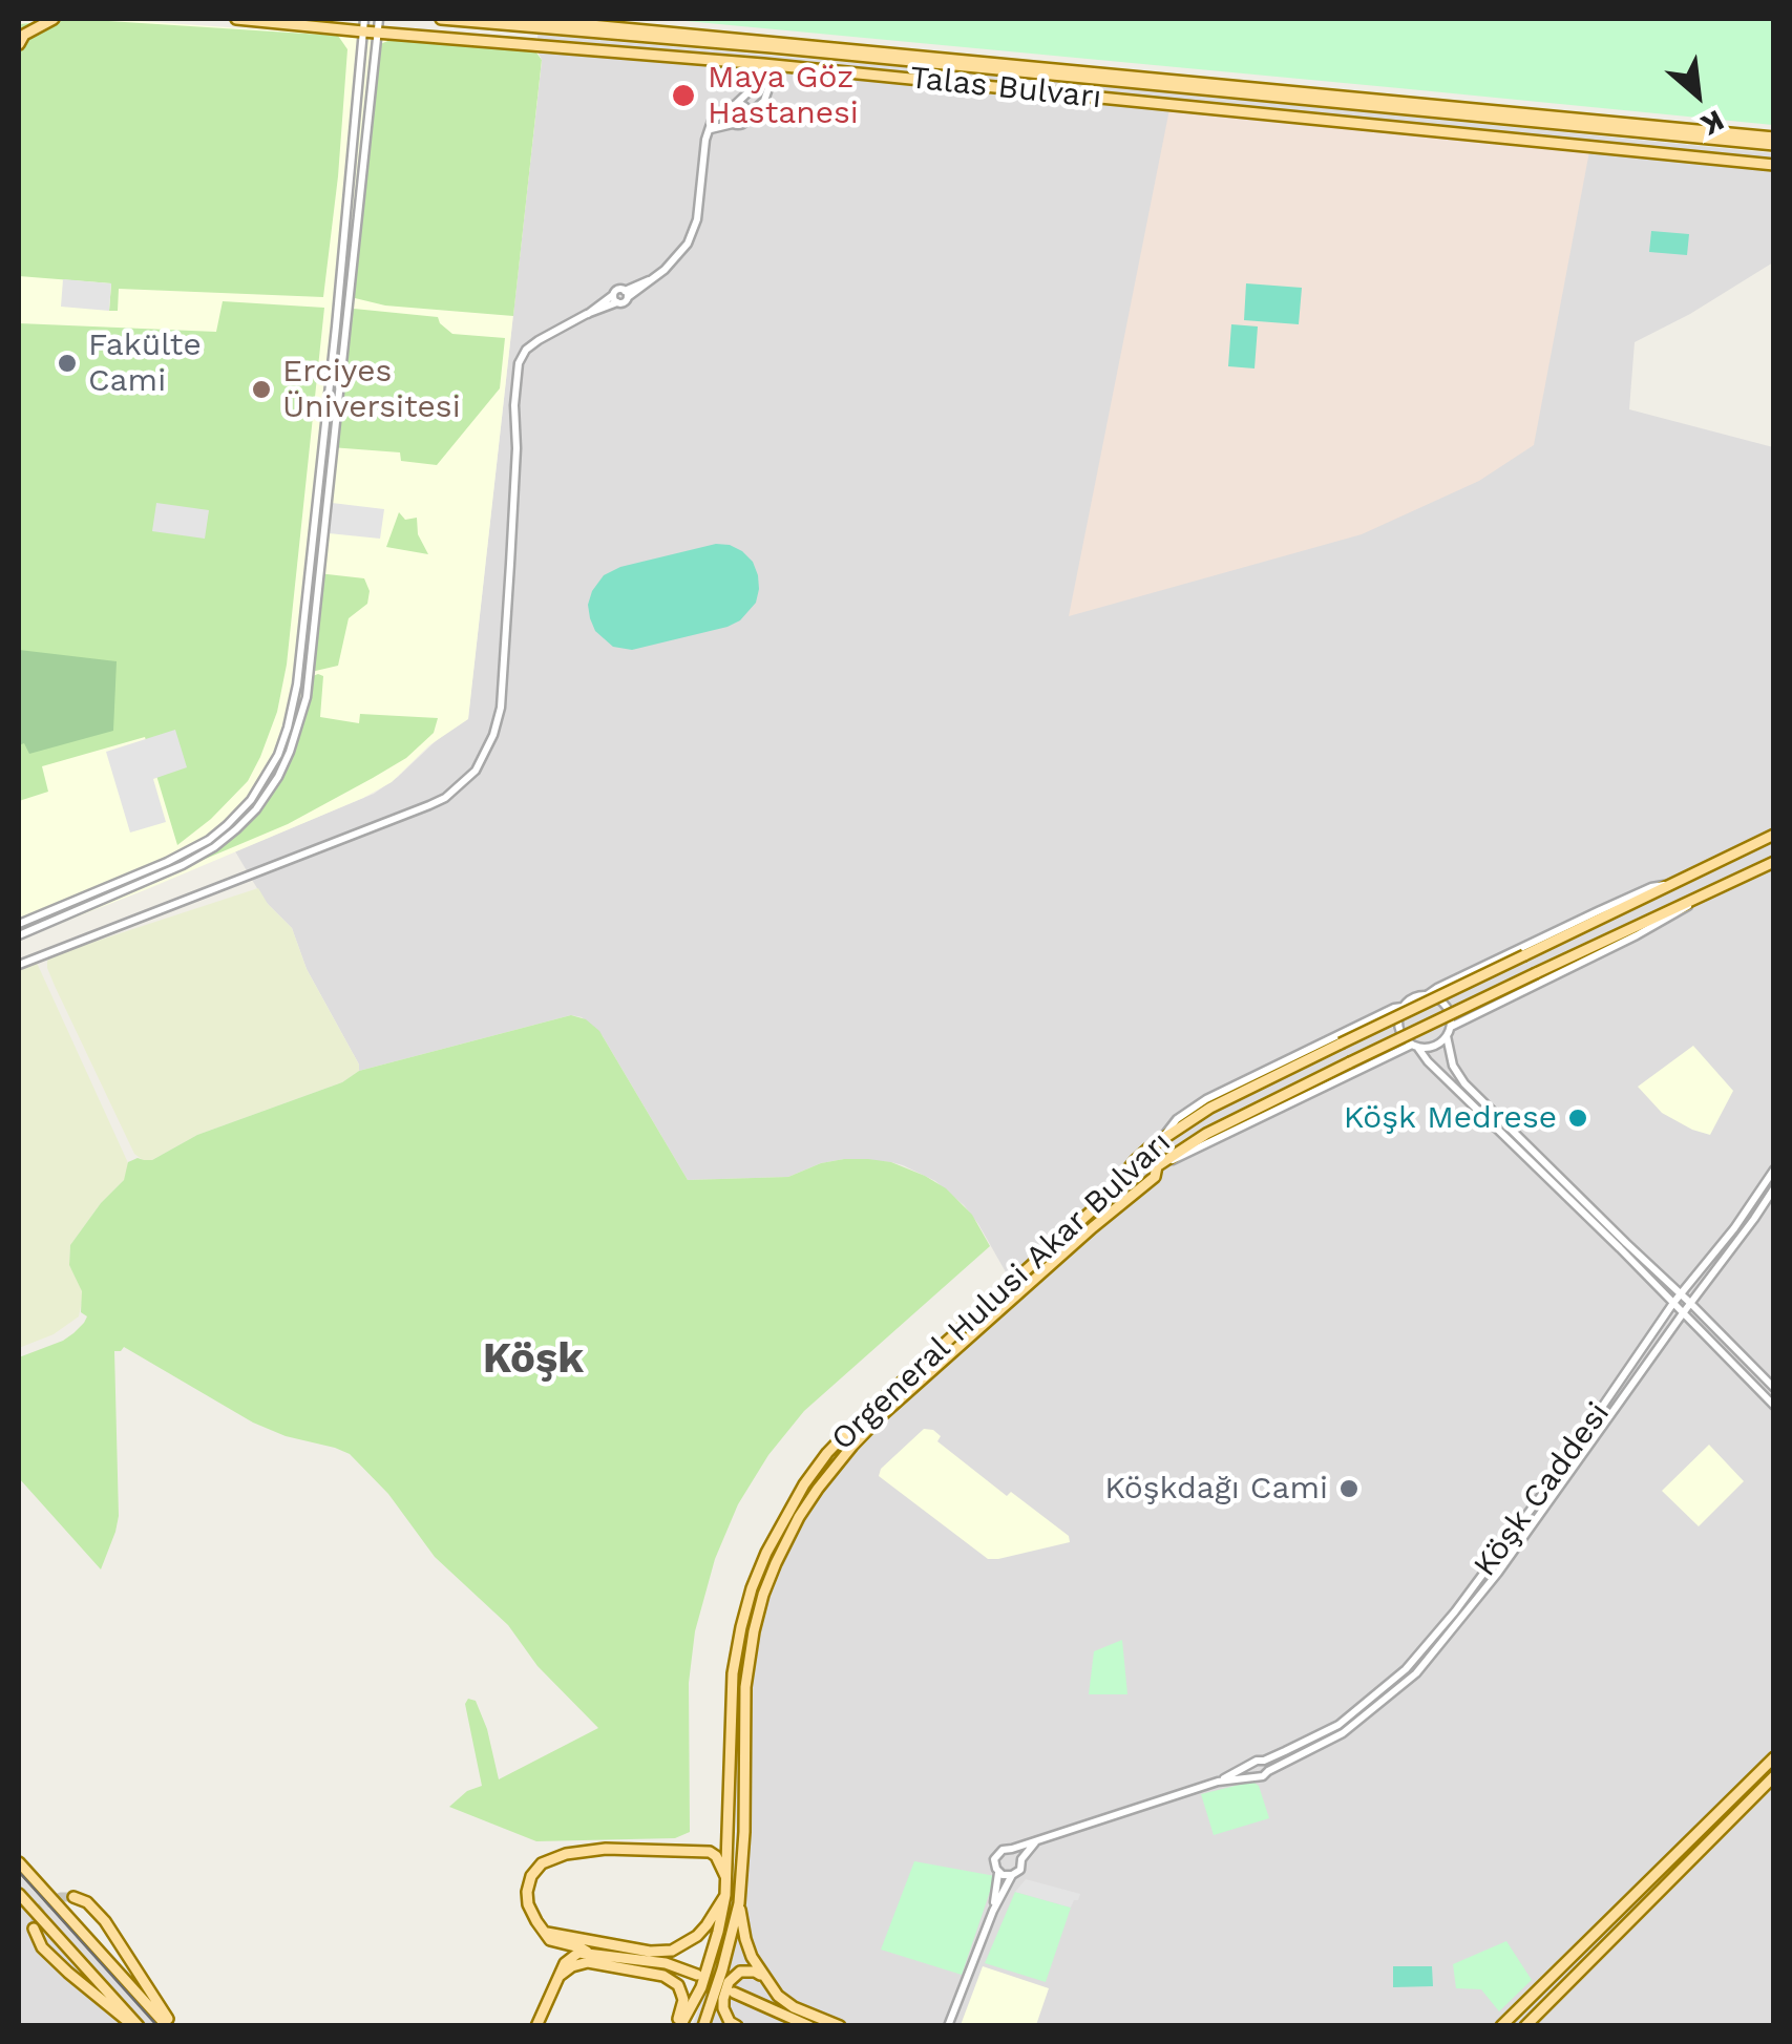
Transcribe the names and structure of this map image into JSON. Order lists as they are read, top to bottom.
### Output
{
  "streets": {
    "main road": ["Talas Bulvarı", "Orgeneral Hulusi Akar Bulvarı"],
    "street": ["Köşk Caddesi"]
  },
  "districts": ["Köşk"],
  "places": [
    "Maya Göz Hastanesi",
    "Fakülte Cami",
    "Erciyes Üniversitesi",
    "Köşk Medrese",
    "Köşkdağı Cami"
  ],
  "north": "bottom right"
}
